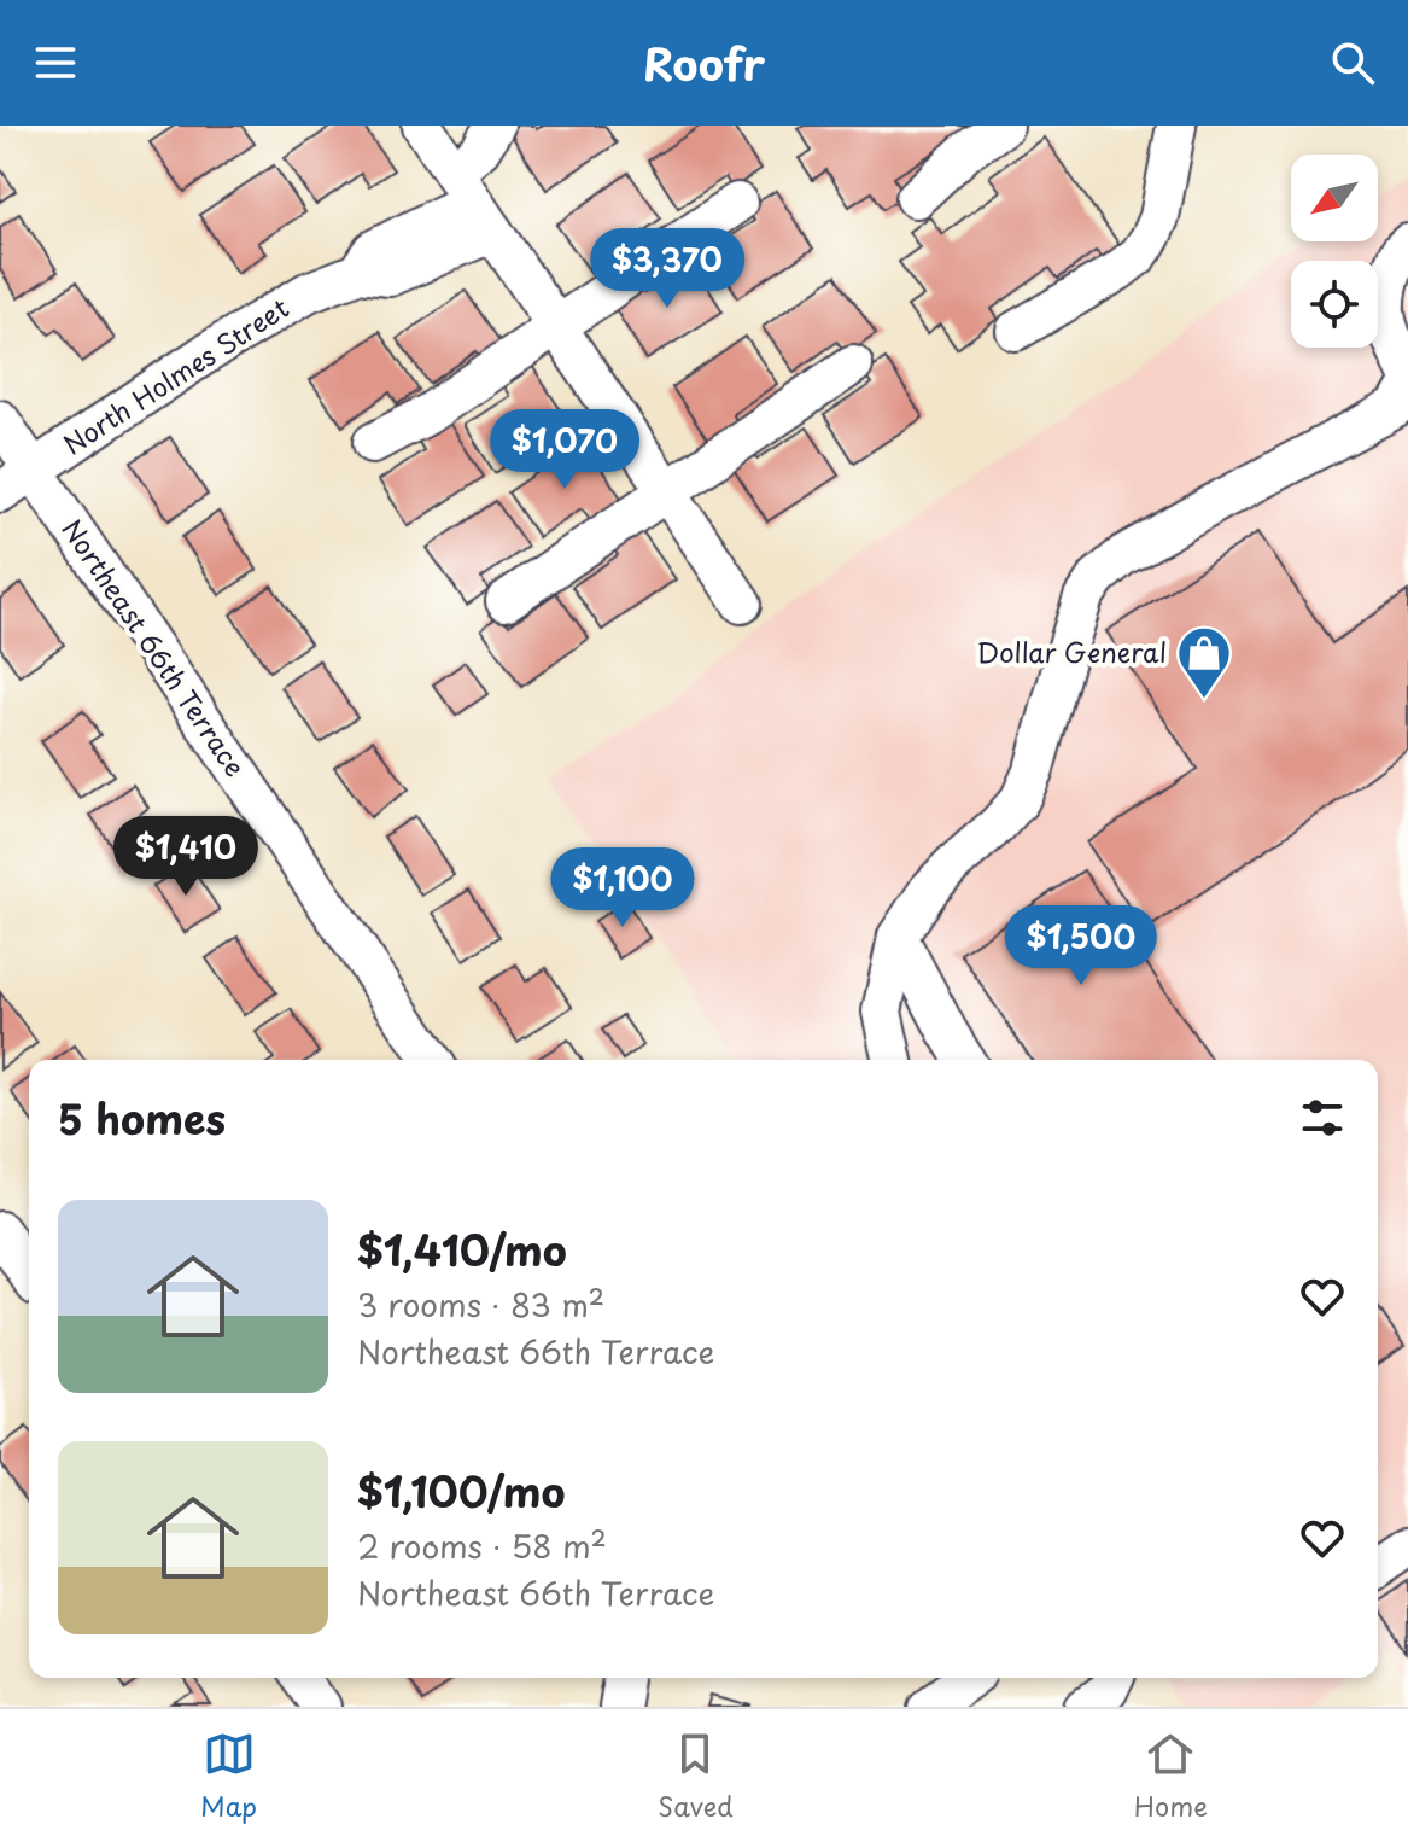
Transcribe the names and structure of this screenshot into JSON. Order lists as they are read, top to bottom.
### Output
{
  "streets": {
    "street": ["North Holmes Street", "Northeast 66th Terrace"]
  },
  "crossings": [
    ["North Holmes Street", "Northeast 66th Terrace"]
  ],
  "places": {
    "shop": ["Dollar General"]
  },
  "north": "bottom left",
  "page": {
    "header": "Roofr",
    "price": [
      "$3,370",
      "$1,070",
      "$1,410",
      "$1,100",
      "$1,500"
    ],
    "heading": "5 homes",
    "list": [
      {
        "name": "$1,410/mo",
        "note": "3 rooms · 83 m² · Northeast 66th Terrace"
      },
      {
        "name": "$1,100/mo",
        "note": "2 rooms · 58 m² · Northeast 66th Terrace"
      }
    ],
    "tabs": ["Map", "Saved", "Home"]
  }
}
